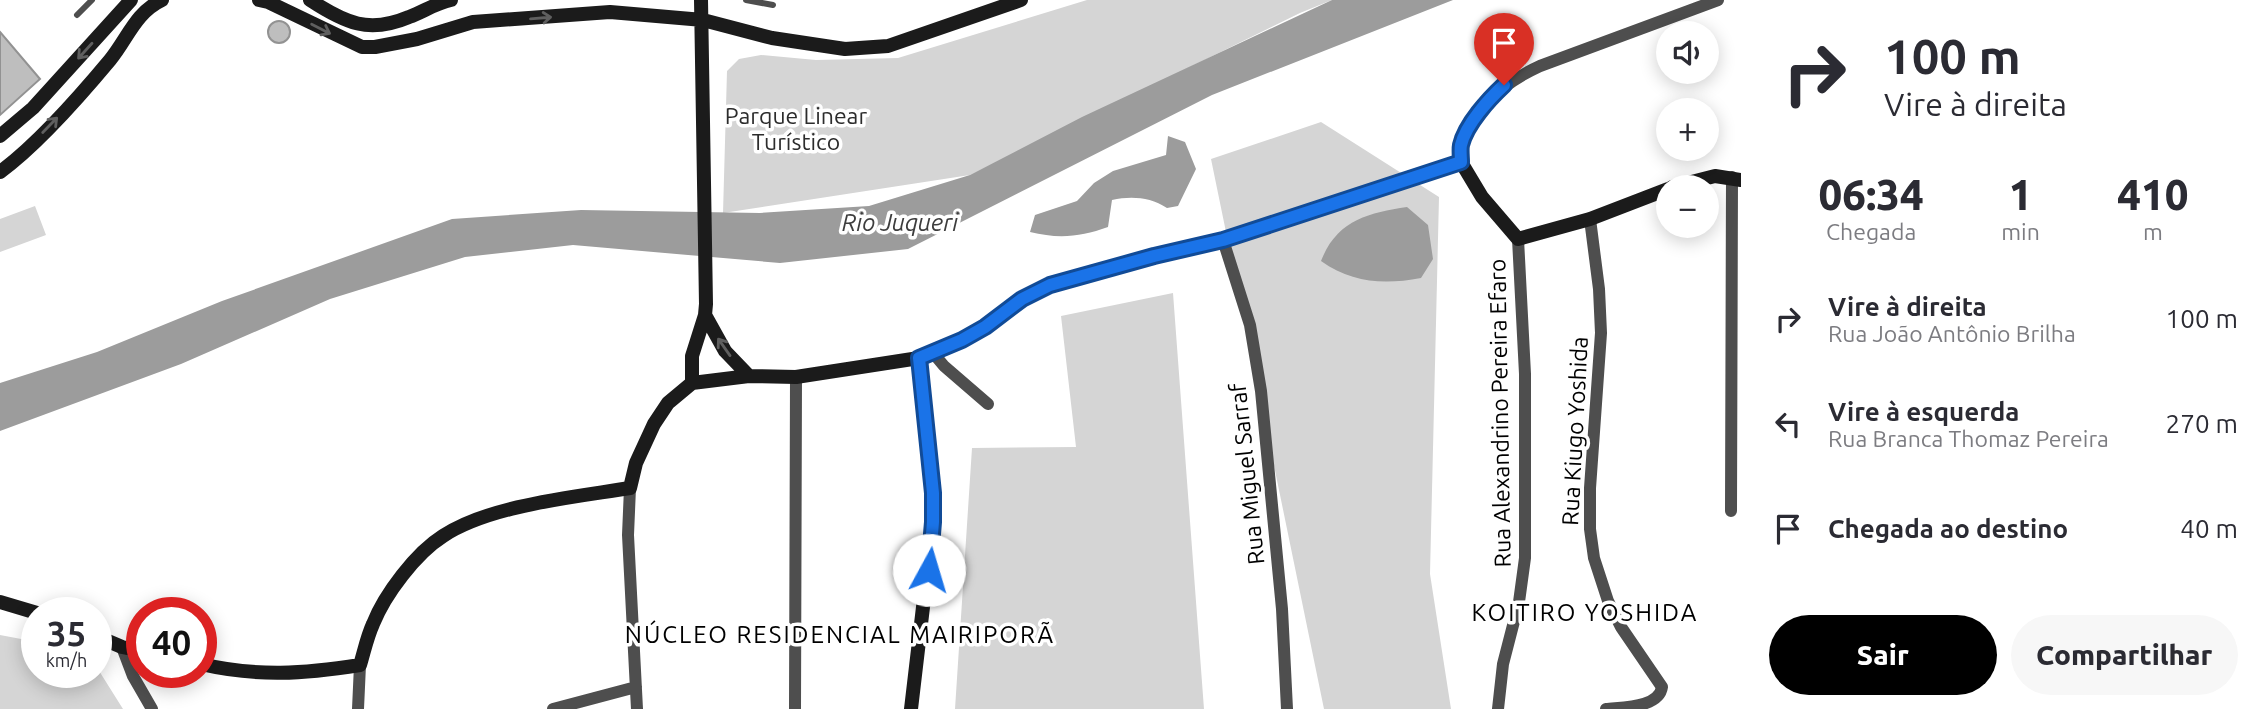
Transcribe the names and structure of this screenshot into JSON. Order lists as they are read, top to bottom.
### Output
{
  "streets": {
    "street": ["Rua Alexandrino Pereira Efaro", "Rua Kiugo Yoshida", "Rua Miguel Sarraf"]
  },
  "districts": ["KOITIRO YOSHIDA", "NÚCLEO RESIDENCIAL MAIRIPORÃ"],
  "water": ["Rio Juqueri"],
  "parks": ["Parque Linear Turístico"],
  "page": {
    "turn": ["100 m", "Vire à direita"],
    "map_buttons": ["+", "−"],
    "eta": [
      "06:34",
      "Chegada",
      "1",
      "min",
      "410",
      "m"
    ],
    "list": [
      {
        "name": "Vire à direita",
        "note": "Rua João Antônio Brilha",
        "value": "100 m"
      },
      {
        "name": "Vire à esquerda",
        "note": "Rua Branca Thomaz Pereira",
        "value": "270 m"
      },
      {
        "name": "Chegada ao destino",
        "value": "40 m"
      }
    ],
    "speed": "35 km/h",
    "limit": "40",
    "buttons": ["Sair", "Compartilhar"]
  }
}
